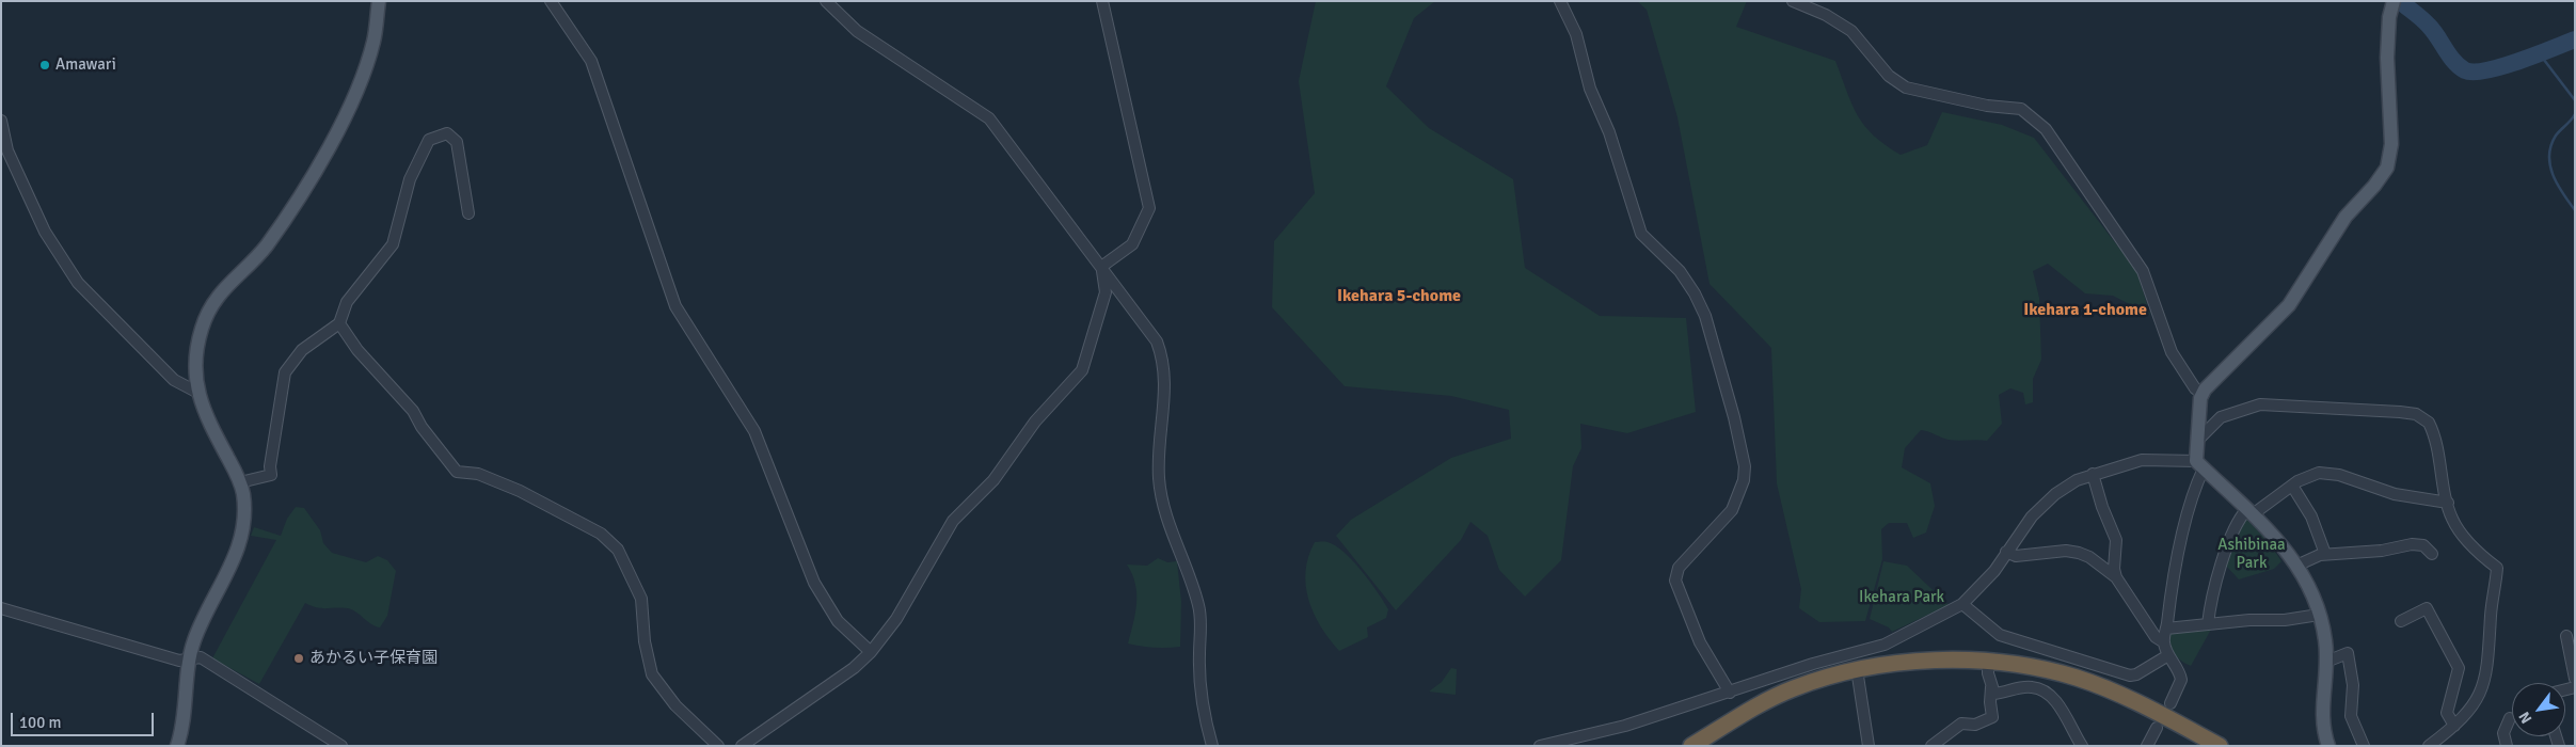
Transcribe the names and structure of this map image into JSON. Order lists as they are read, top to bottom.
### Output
{
  "districts": ["Ikehara 5-chome", "Ikehara 1-chome"],
  "parks": ["Ashibinaa Park", "Ikehara Park"],
  "places": ["Amawari", "あかるい子保育園"],
  "scale_bar": "100 m",
  "north": "bottom left"
}
